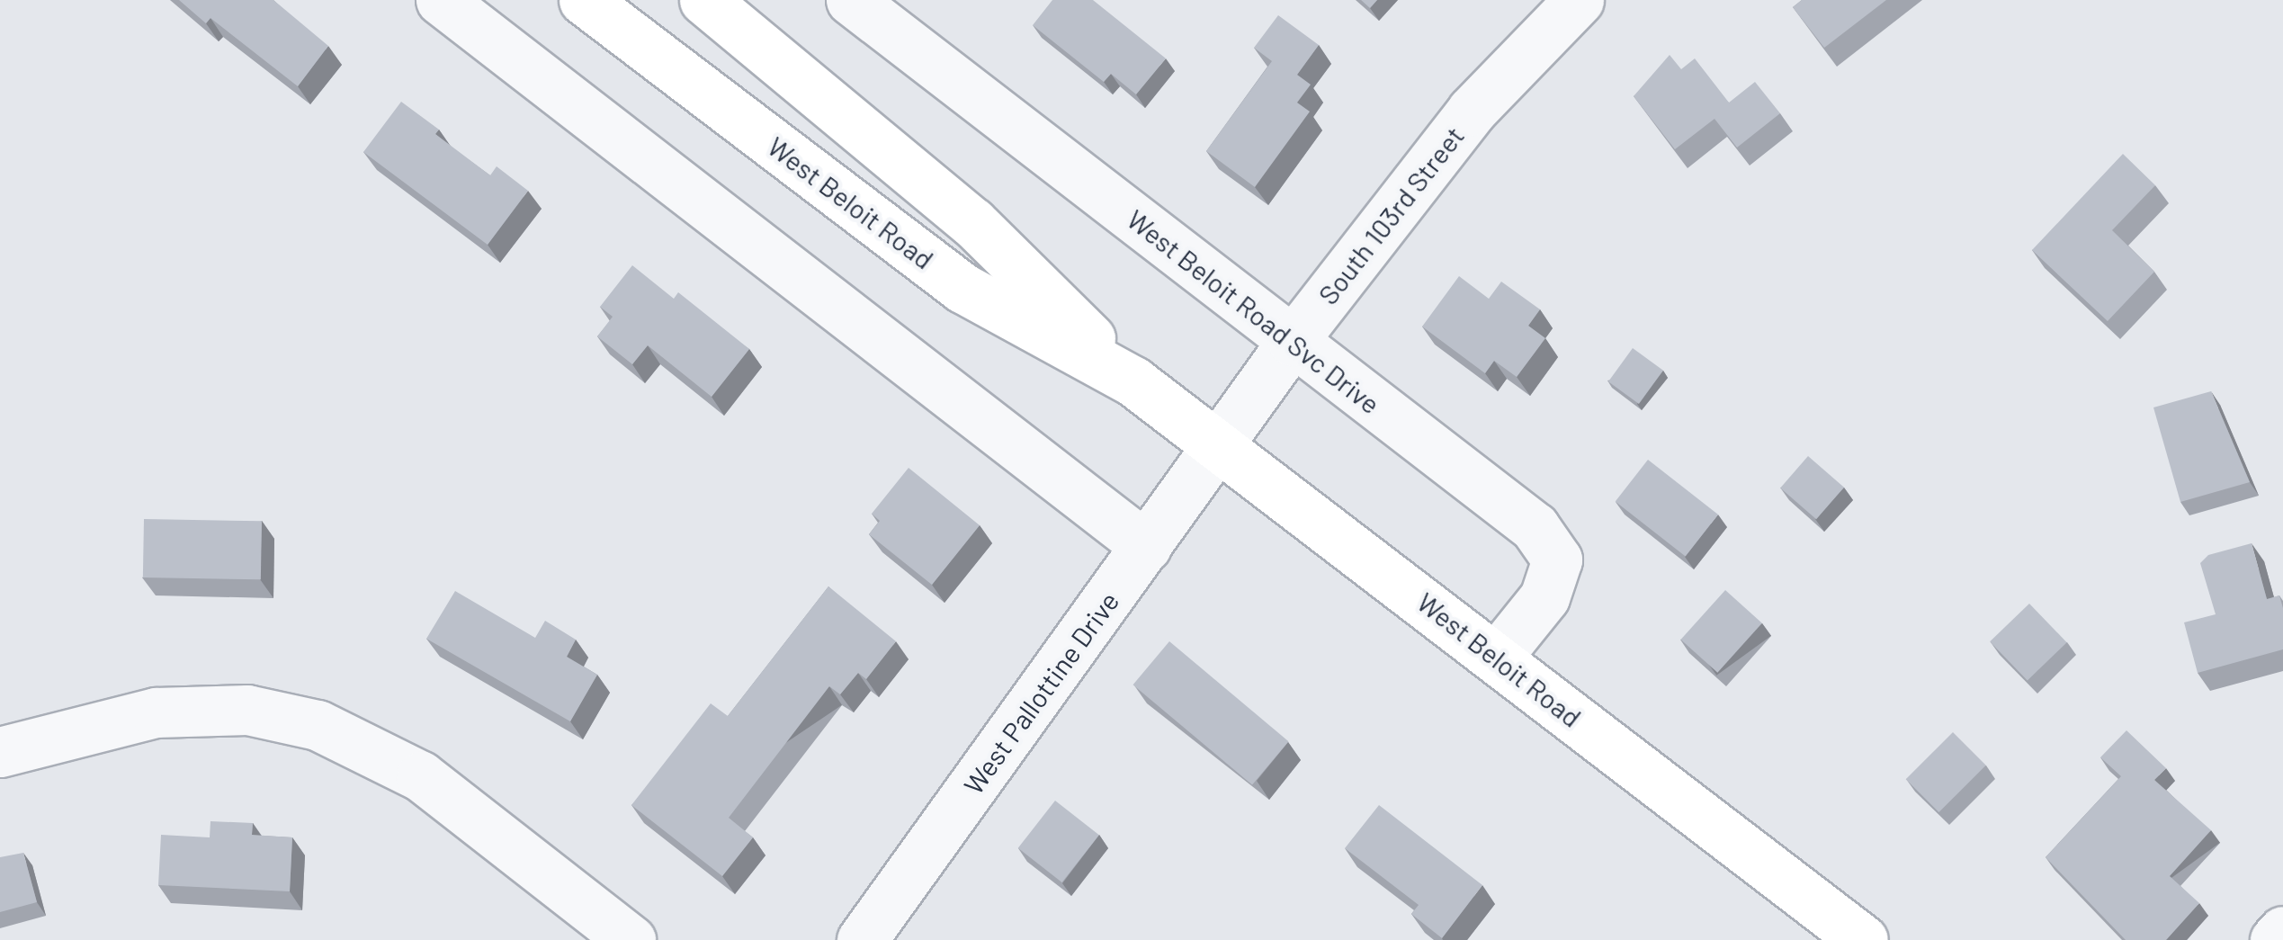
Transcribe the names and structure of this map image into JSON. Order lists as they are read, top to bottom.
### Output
{
  "streets": {
    "main road": ["West Beloit Road"],
    "street": ["South 103rd Street", "West Beloit Road Svc Drive", "West Pallottine Drive"]
  },
  "crossings": [
    ["West Beloit Road", "South 103rd Street"],
    ["West Beloit Road", "West Beloit Road Svc Drive"],
    ["West Beloit Road", "West Pallottine Drive"],
    ["South 103rd Street", "West Beloit Road Svc Drive"],
    ["South 103rd Street", "West Pallottine Drive"]
  ]
}
